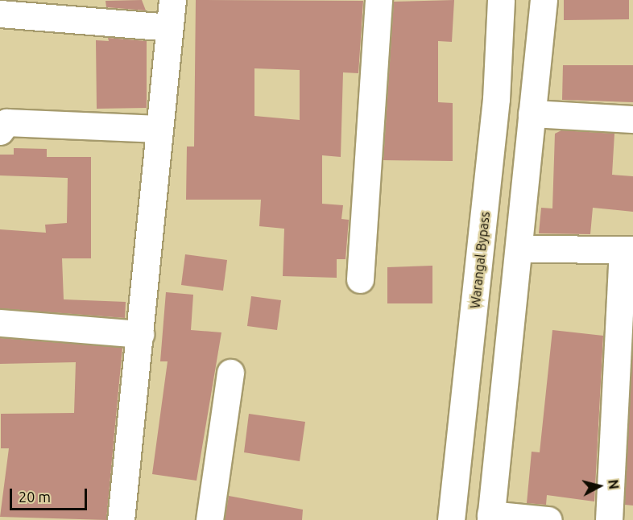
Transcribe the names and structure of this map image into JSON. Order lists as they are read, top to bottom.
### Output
{
  "streets": {
    "street": ["Warangal Bypass"]
  },
  "scale_bar": "20 m",
  "north": "right"
}
